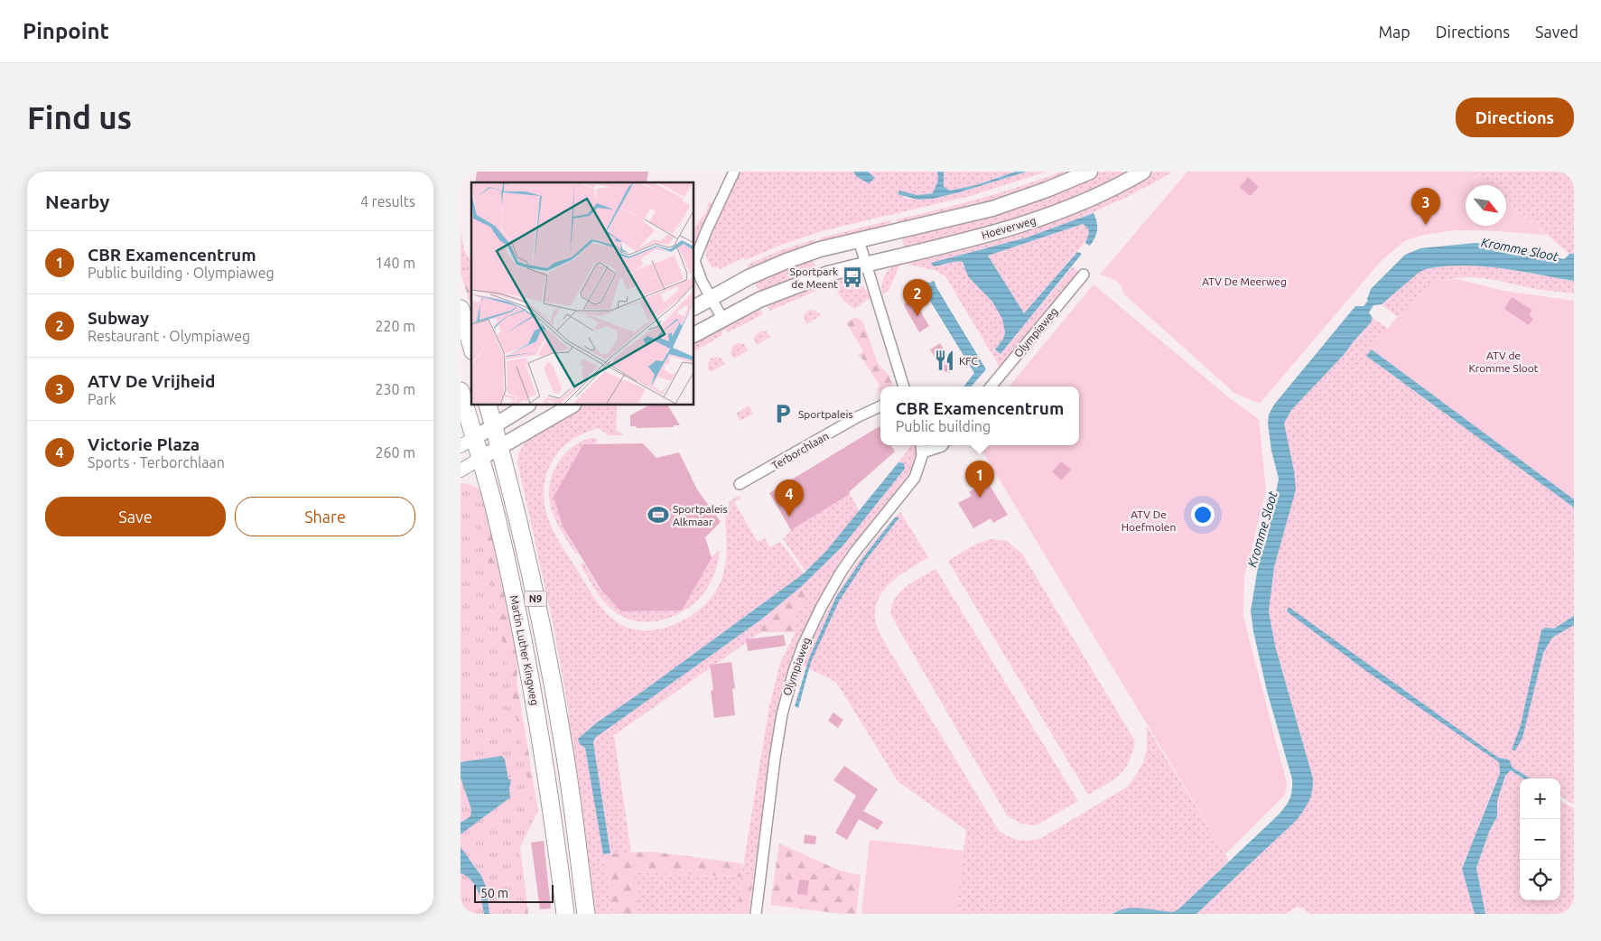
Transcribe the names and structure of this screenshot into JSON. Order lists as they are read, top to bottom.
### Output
{
  "streets": {
    "highway": ["N9", "Martin Luther Kingweg"],
    "main road": ["Hoeverweg"],
    "street": ["Olympiaweg", "Terborchlaan"]
  },
  "crossings": [
    ["N9", "Martin Luther Kingweg"]
  ],
  "water": ["Kromme Sloot"],
  "parks": ["ATV De Meerweg", "ATV de Kromme Sloot", "ATV De Hoefmolen"],
  "places": {
    "bus stop": ["Sportpark de Meent"],
    "restaurant": ["KFC"],
    "parking": ["Sportpaleis"],
    "sports": ["Sportpaleis Alkmaar"]
  },
  "scale_bar": "50 m",
  "north": "bottom right",
  "page": {
    "header": "Pinpoint",
    "nav": ["Map", "Directions", "Saved"],
    "buttons": [
      "Directions",
      ["Save", "Share"]
    ],
    "title": "Find us",
    "heading": ["Nearby", "4 results"],
    "pins": [
      "3",
      "2",
      "1",
      "4"
    ],
    "list": [
      {
        "mark": "1",
        "name": "CBR Examencentrum",
        "note": "Public building · Olympiaweg",
        "value": "140 m"
      },
      {
        "mark": "2",
        "name": "Subway",
        "note": "Restaurant · Olympiaweg",
        "value": "220 m"
      },
      {
        "mark": "3",
        "name": "ATV De Vrijheid",
        "note": "Park",
        "value": "230 m"
      },
      {
        "mark": "4",
        "name": "Victorie Plaza",
        "note": "Sports · Terborchlaan",
        "value": "260 m"
      }
    ],
    "popup": ["CBR Examencentrum", "Public building"],
    "map_buttons": ["+", "−"],
    "scale": "50 m"
  }
}
